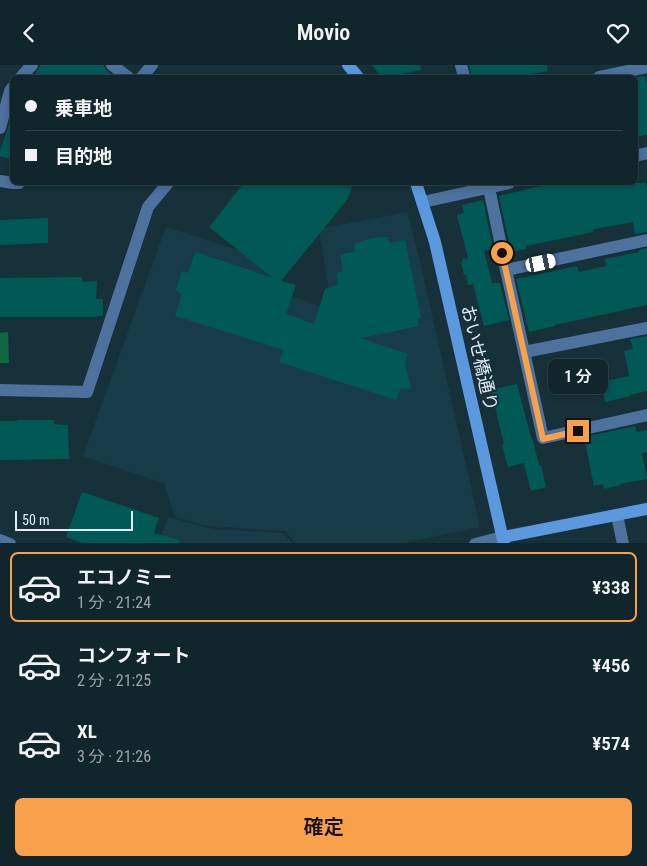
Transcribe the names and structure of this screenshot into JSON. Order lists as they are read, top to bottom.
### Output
{
  "streets": {
    "street": ["おいせ橋通り"]
  },
  "scale_bar": "50 m",
  "page": {
    "header": "Movio",
    "banner": ["乗車地", "目的地"],
    "bubble": "1 分",
    "scale": "50 m",
    "list": [
      {
        "name": "エコノミー",
        "note": "1 分 · 21:24",
        "value": "¥338"
      },
      {
        "name": "コンフォート",
        "note": "2 分 · 21:25",
        "value": "¥456"
      },
      {
        "name": "XL",
        "note": "3 分 · 21:26",
        "value": "¥574"
      }
    ],
    "buttons": "確定"
  }
}
